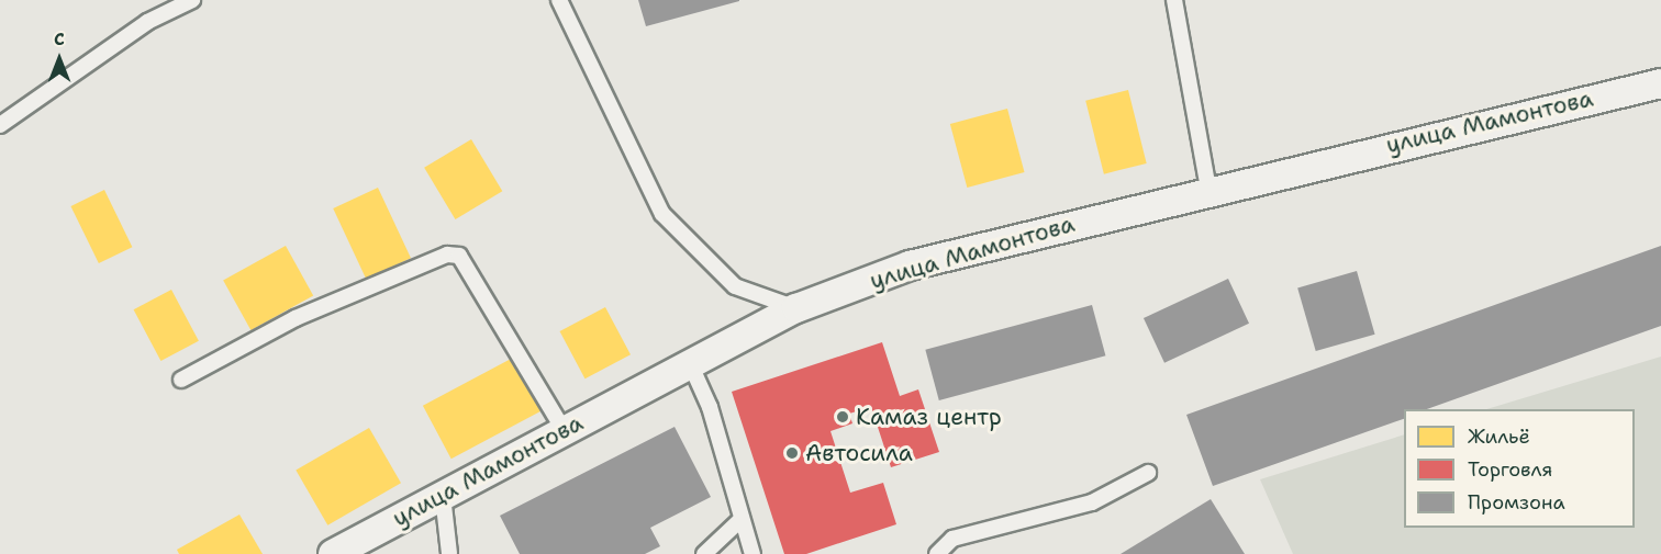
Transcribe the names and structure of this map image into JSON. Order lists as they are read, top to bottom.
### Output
{
  "streets": {
    "street": ["улица Мамонтова"]
  },
  "places": ["Камаз центр", "Автосила"],
  "legend": ["Жильё", "Торговля", "Промзона"],
  "north": "top"
}
